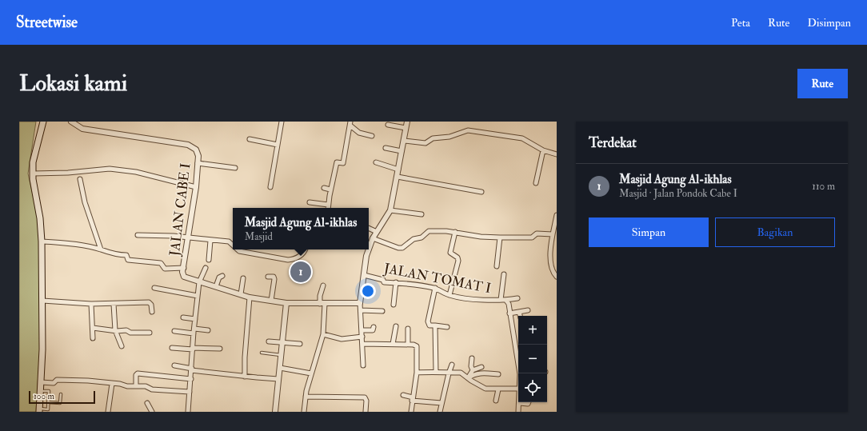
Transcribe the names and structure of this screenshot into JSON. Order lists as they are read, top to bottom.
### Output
{
  "streets": {
    "street": ["JALAN CABE I", "JALAN TOMAT I"]
  },
  "scale_bar": "100 m",
  "page": {
    "header": "Streetwise",
    "nav": ["Peta", "Rute", "Disimpan"],
    "buttons": [
      "Rute",
      ["Simpan", "Bagikan"]
    ],
    "title": "Lokasi kami",
    "heading": "Terdekat",
    "list": [
      {
        "mark": "1",
        "name": "Masjid Agung Al-ikhlas",
        "note": "Masjid · Jalan Pondok Cabe I",
        "value": "110 m"
      }
    ],
    "popup": ["Masjid Agung Al-ikhlas", "Masjid"],
    "pins": "1",
    "map_buttons": ["+", "−"],
    "scale": "100 m"
  }
}
